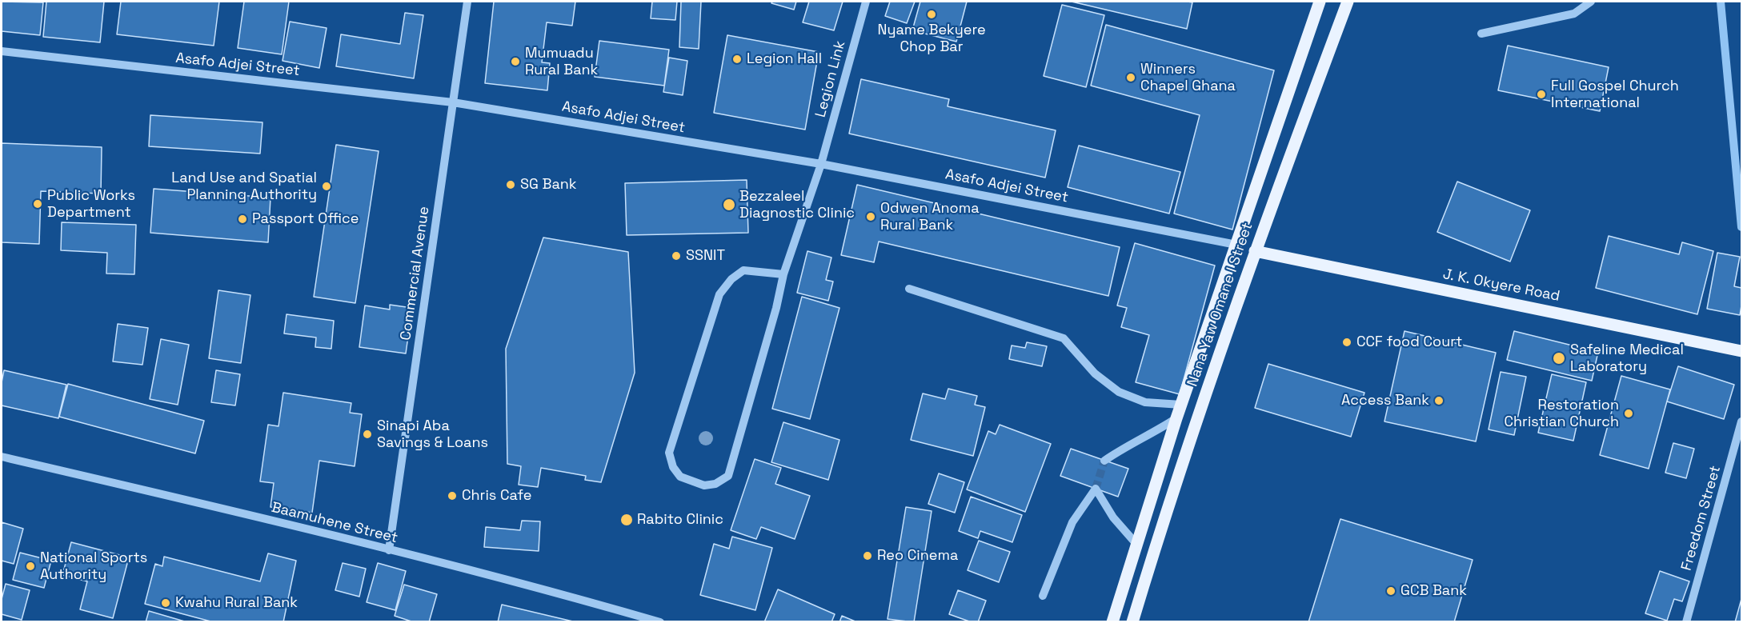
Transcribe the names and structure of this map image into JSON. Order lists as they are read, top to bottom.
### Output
{
  "streets": {
    "main road": ["J. K. Okyere Road", "Nana Yaw Omane I Street"],
    "street": [
      "Asafo Adjei Street",
      "Legion Link",
      "Commercial Avenue",
      "Freedom Street",
      "Baamuhene Street"
    ]
  },
  "crossings": [
    ["Asafo Adjei Street", "Legion Link"],
    ["Asafo Adjei Street", "Commercial Avenue"],
    ["Asafo Adjei Street", "Nana Yaw Omane I Street"],
    ["Commercial Avenue", "Baamuhene Street"],
    ["J. K. Okyere Road", "Nana Yaw Omane I Street"]
  ],
  "places": [
    "Nyame Bekyere Chop Bar",
    "Legion Hall",
    "Mumuadu Rural Bank",
    "Winners Chapel Ghana",
    "Full Gospel Church International",
    "SG Bank",
    "Land Use and Spatial Planning Authority",
    "Public Works Department",
    "Bezzaleel Diagnostic Clinic",
    "Odwen Anoma Rural Bank",
    "Passport Office",
    "SSNIT",
    "CCF food Court",
    "Safeline Medical Laboratory",
    "Access Bank",
    "Restoration Christian Church",
    "Sinapi Aba Savings & Loans",
    "Chris Cafe",
    "Rabito Clinic",
    "Reo Cinema",
    "National Sports Authority",
    "GCB Bank",
    "Kwahu Rural Bank"
  ]
}
